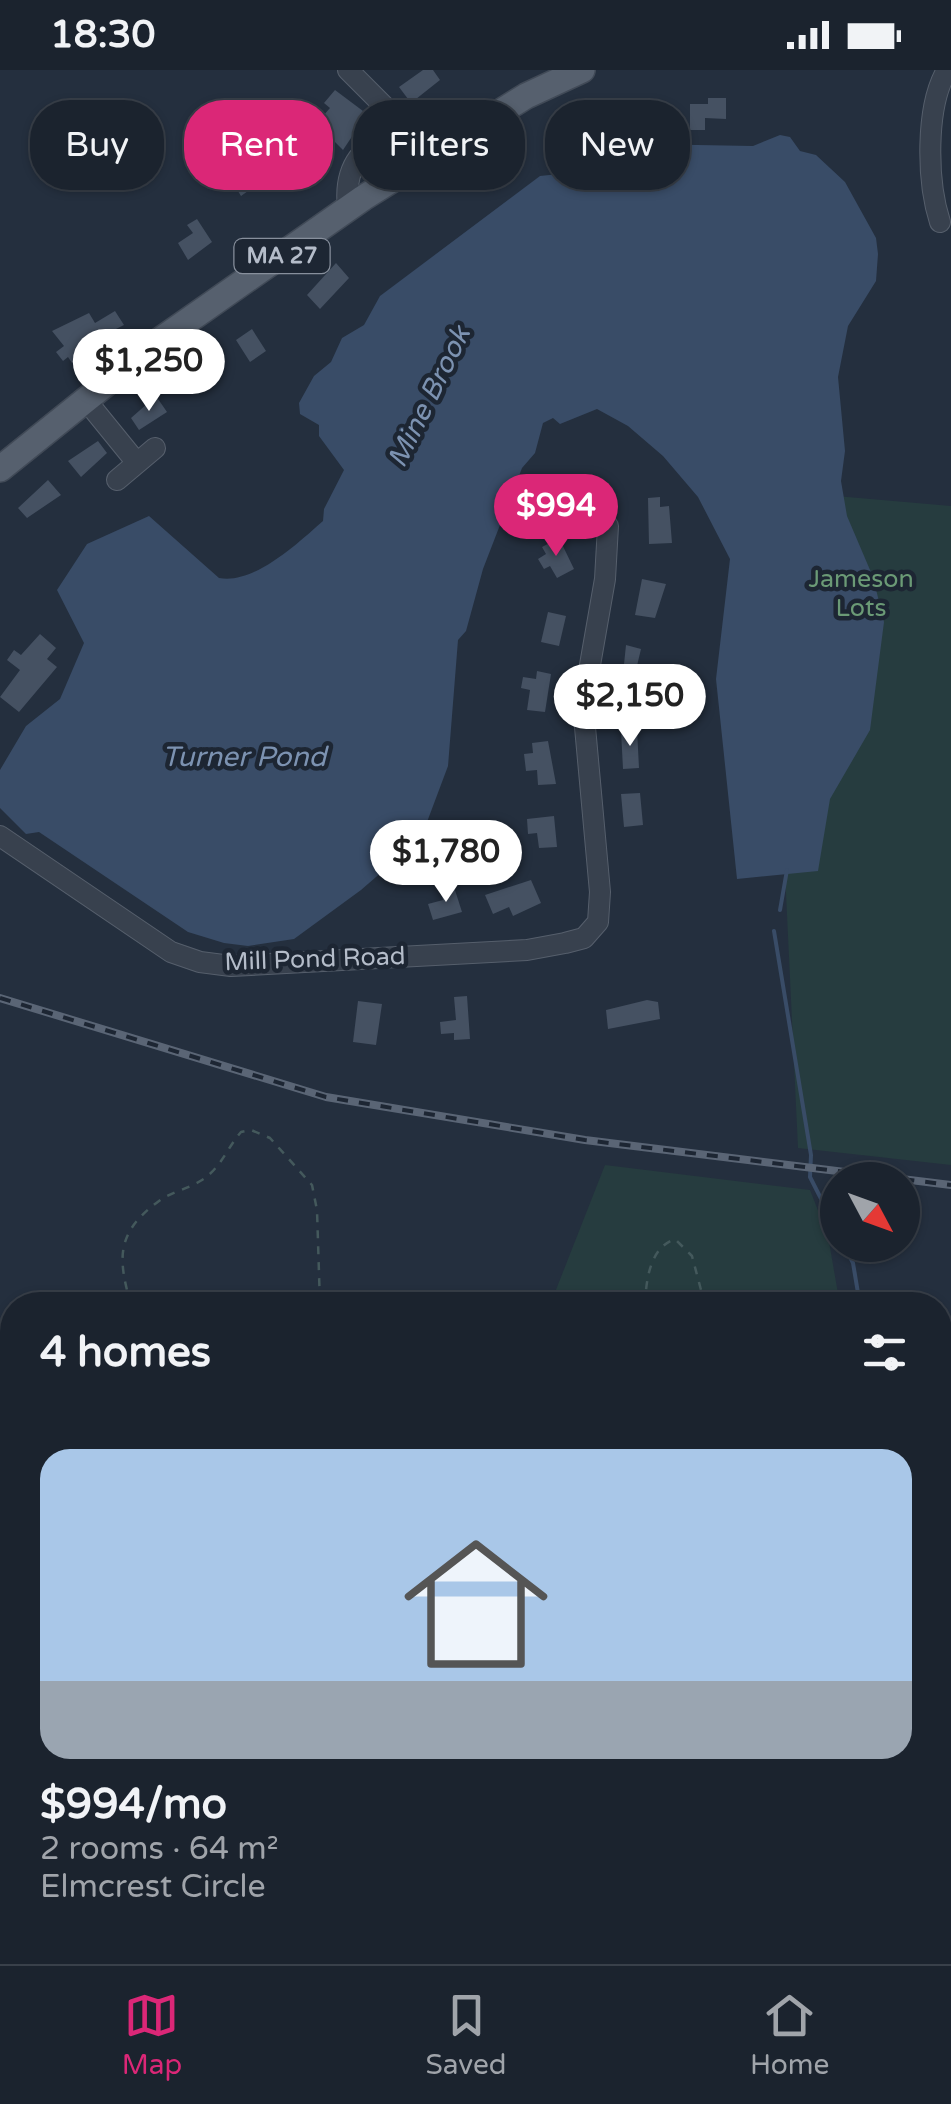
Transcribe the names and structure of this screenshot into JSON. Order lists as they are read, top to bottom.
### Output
{
  "streets": {
    "main road": ["MA 27"],
    "street": ["Mill Pond Road"]
  },
  "water": ["Mine Brook", "Turner Pond"],
  "parks": ["Jameson Lots"],
  "north": "bottom right",
  "page": {
    "status": "18:30",
    "chip": [
      "Buy",
      "Rent",
      "Filters",
      "New"
    ],
    "price": [
      "$1,250",
      "$994",
      "$2,150",
      "$1,780"
    ],
    "heading": "4 homes",
    "list": [
      {
        "name": "$994/mo",
        "note": "2 rooms · 64 m² · Elmcrest Circle"
      }
    ],
    "tabs": ["Map", "Saved", "Home"]
  }
}
